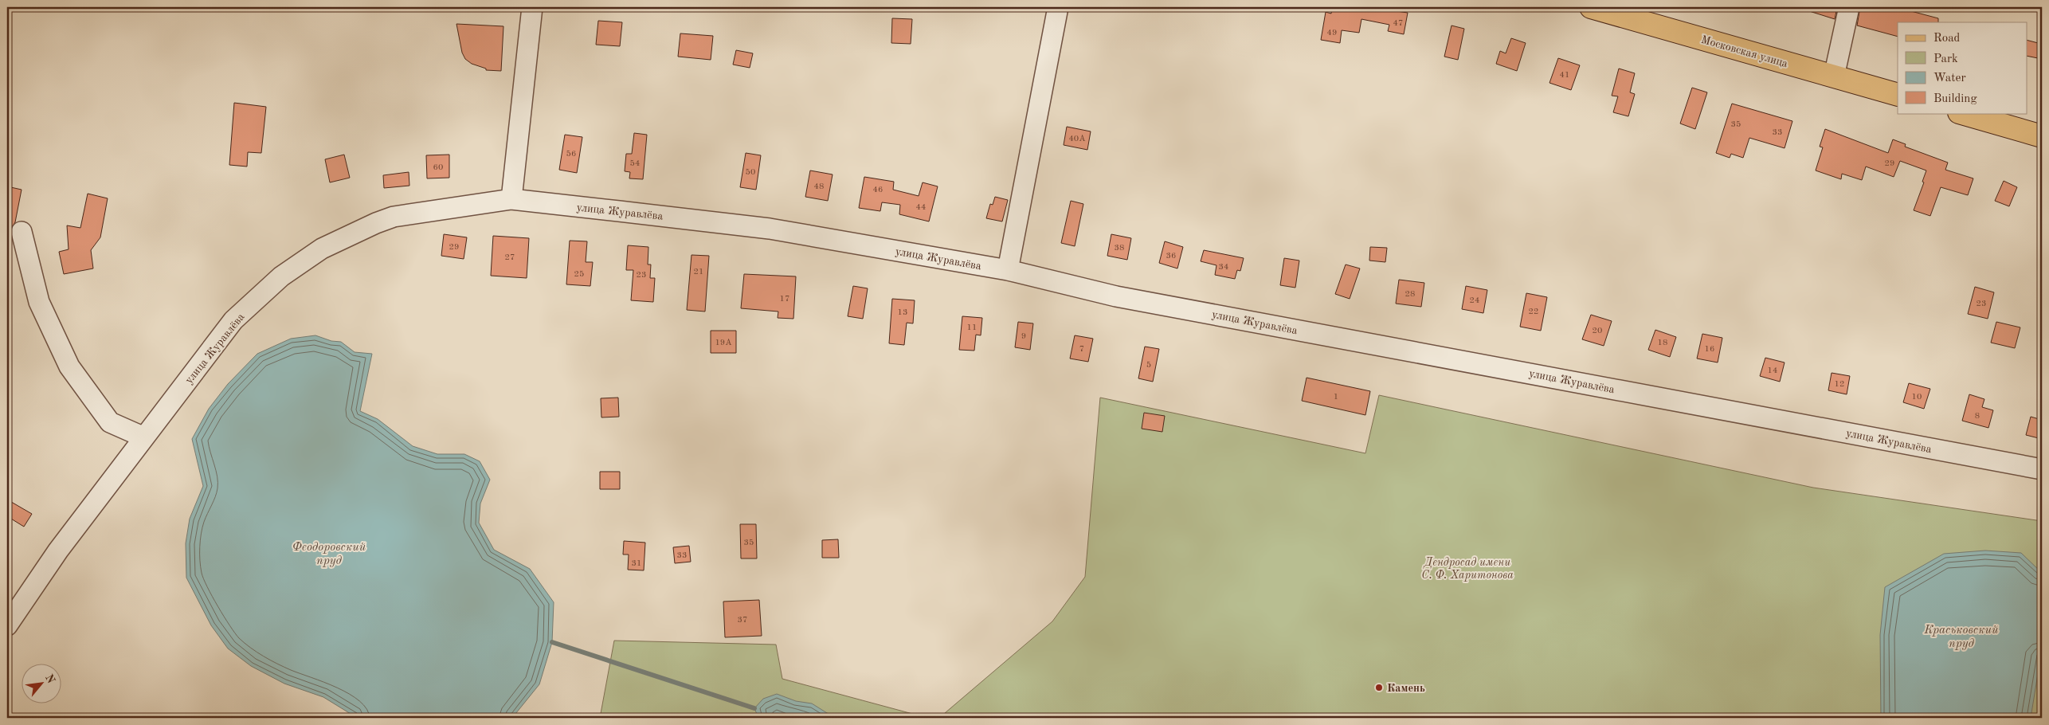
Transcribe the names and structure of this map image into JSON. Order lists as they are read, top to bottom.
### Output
{
  "streets": {
    "main road": ["Московская улица"],
    "street": ["улица Журавлёва"]
  },
  "water": ["Феодоровский пруд", "Краськовский пруд"],
  "parks": ["Дендросад имени С. Ф. Харитонова"],
  "places": ["Камень"],
  "house_numbers": [
    "47",
    "49",
    "41",
    "35",
    "33",
    "40А",
    "56",
    "54",
    "29",
    "60",
    "50",
    "48",
    "46",
    "44",
    "29",
    "38",
    "36",
    "27",
    "34",
    "21",
    "25",
    "23",
    "28",
    "17",
    "24",
    "23",
    "22",
    "13",
    "11",
    "20",
    "9",
    "19А",
    "18",
    "7",
    "16",
    "5",
    "14",
    "12",
    "1",
    "10",
    "8",
    "35",
    "33",
    "31",
    "37"
  ],
  "legend": [
    "Road",
    "Park",
    "Water",
    "Building"
  ],
  "north": "top right"
}
